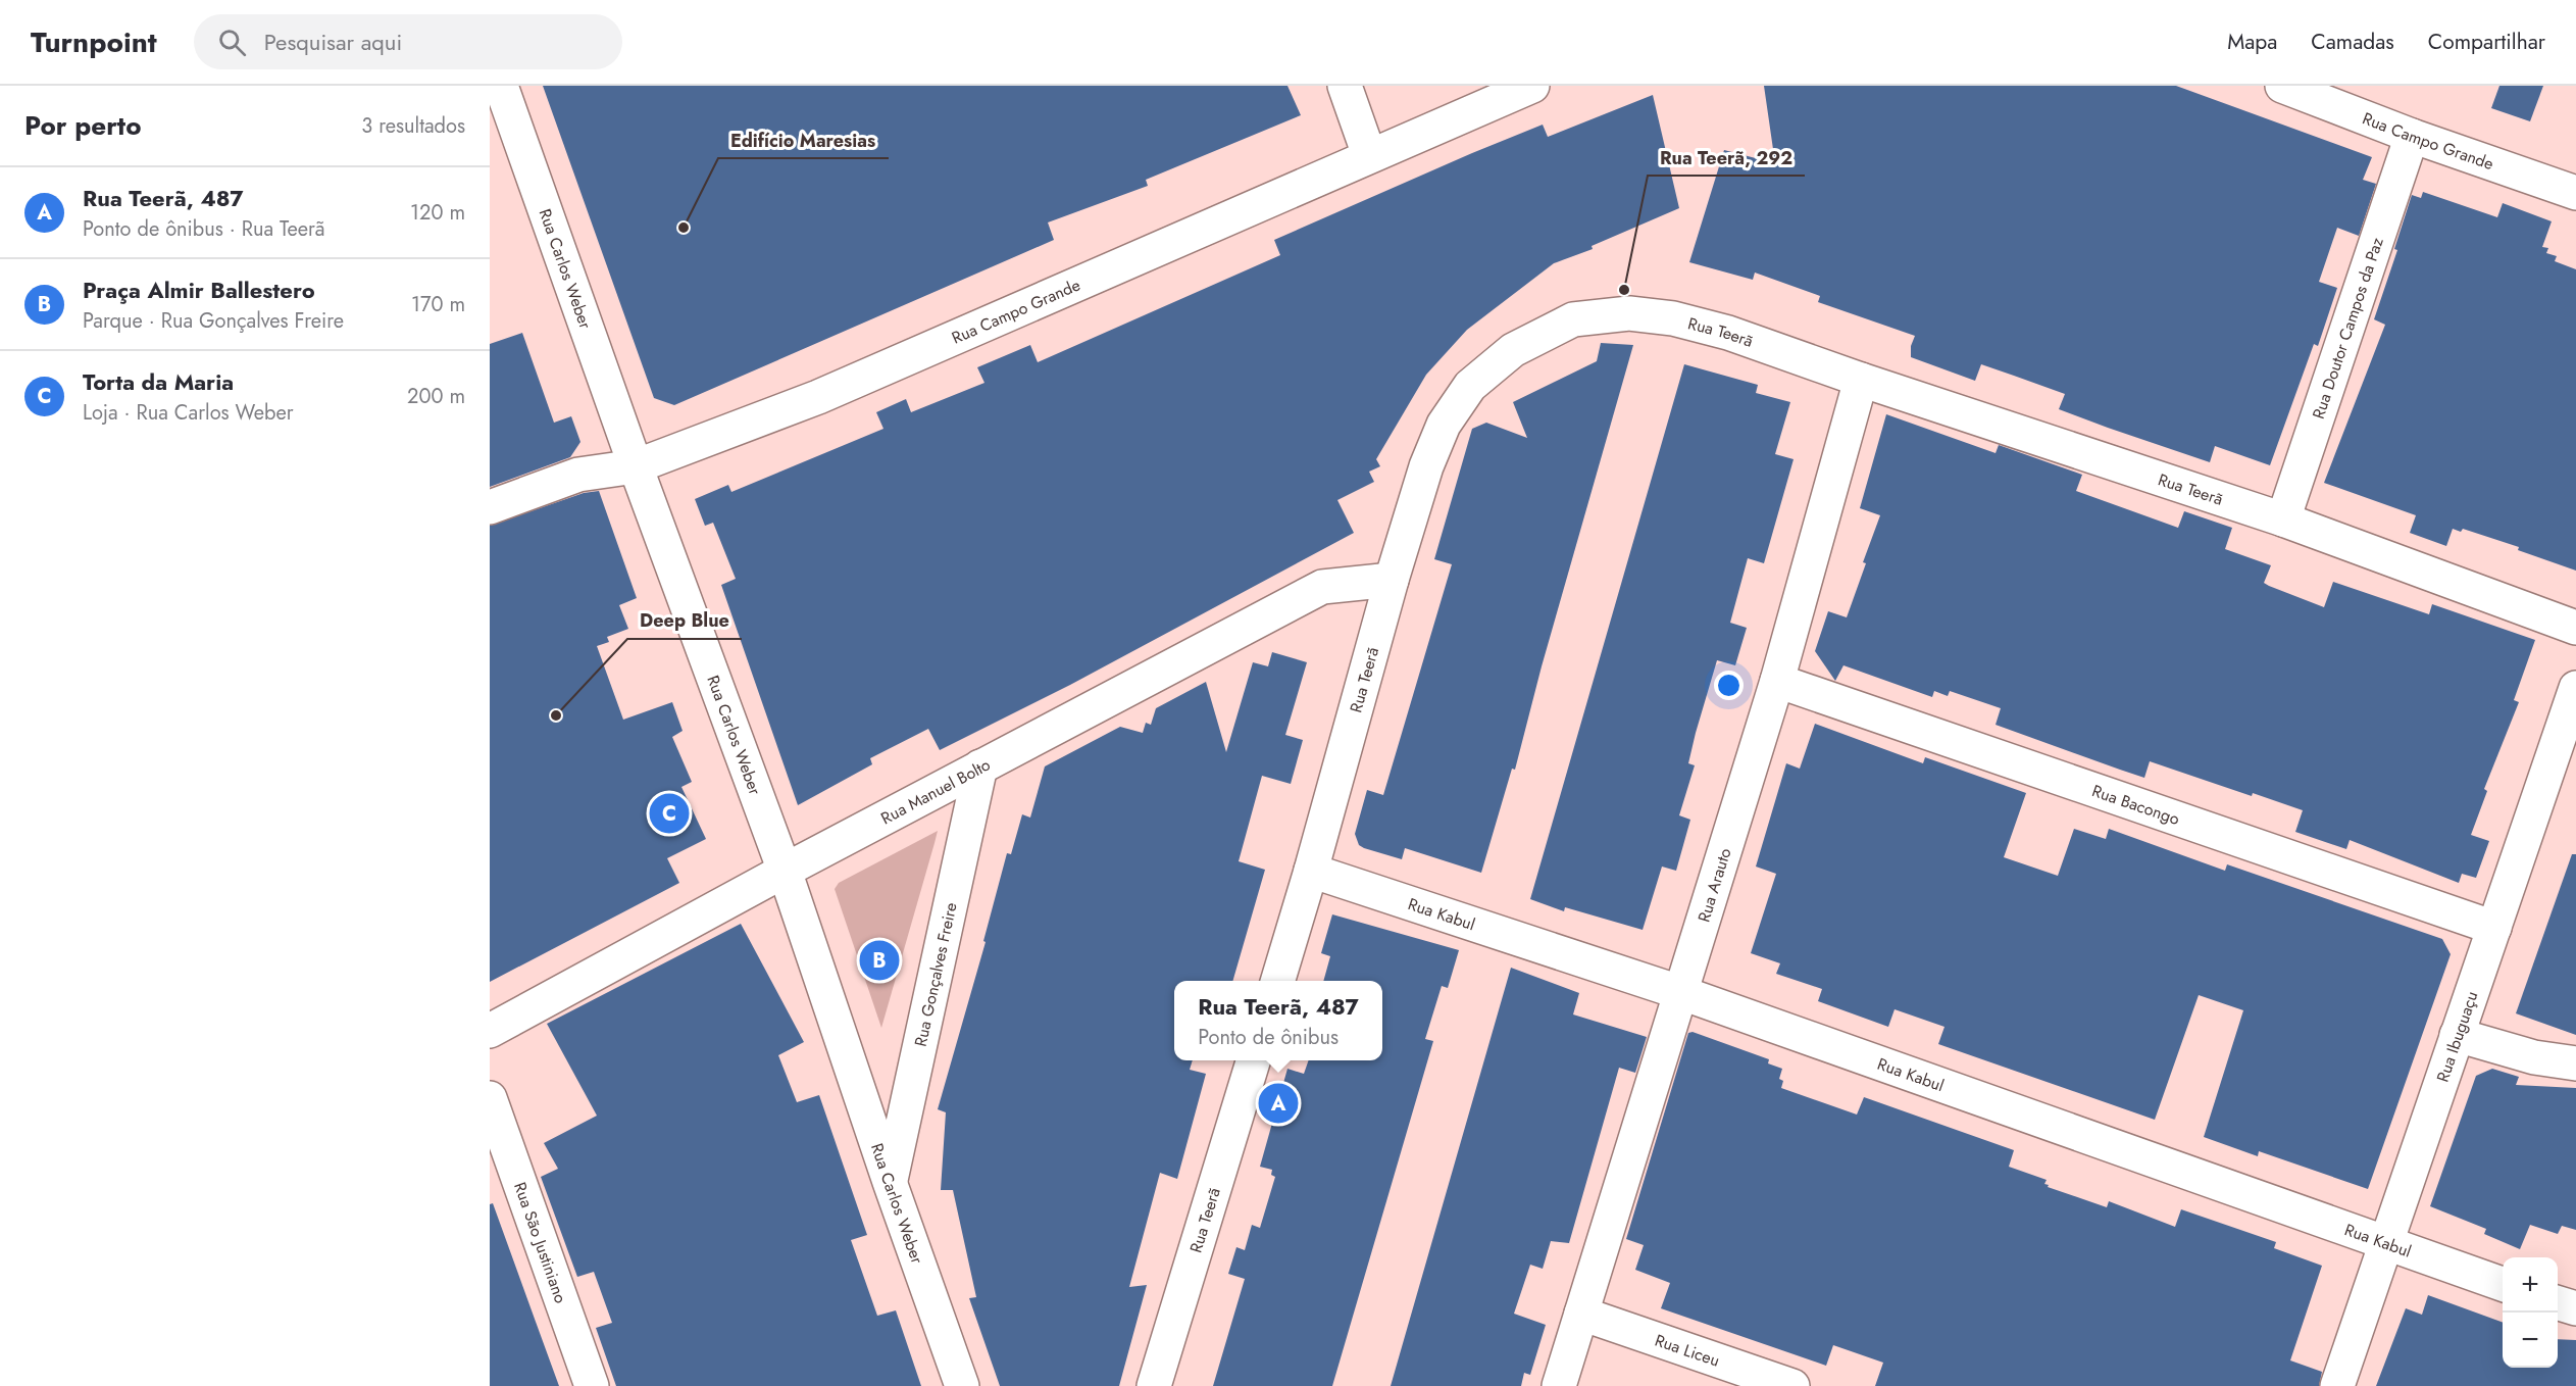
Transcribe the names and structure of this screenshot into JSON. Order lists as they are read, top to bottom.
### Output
{
  "streets": {
    "street": [
      "Rua Campo Grande",
      "Rua Carlos Weber",
      "Rua Doutor Campos da Paz",
      "Rua Teerã",
      "Rua Manuel Bolto",
      "Rua Bacongo",
      "Rua Arauto",
      "Rua Kabul",
      "Rua Gonçalves Freire",
      "Rua Ibuguaçu",
      "Rua São Justiniano",
      "Rua Liceu"
    ]
  },
  "crossings": [
    ["Rua Campo Grande", "Rua Carlos Weber"],
    ["Rua Campo Grande", "Rua Doutor Campos da Paz"],
    ["Rua Carlos Weber", "Rua Manuel Bolto"],
    ["Rua Carlos Weber", "Rua Gonçalves Freire"],
    ["Rua Doutor Campos da Paz", "Rua Teerã"],
    ["Rua Teerã", "Rua Manuel Bolto"],
    ["Rua Teerã", "Rua Arauto"],
    ["Rua Teerã", "Rua Kabul"],
    ["Rua Manuel Bolto", "Rua Gonçalves Freire"],
    ["Rua Bacongo", "Rua Arauto"],
    ["Rua Bacongo", "Rua Ibuguaçu"],
    ["Rua Arauto", "Rua Kabul"],
    ["Rua Arauto", "Rua Liceu"],
    ["Rua Kabul", "Rua Ibuguaçu"]
  ],
  "places": ["Edifício Maresias", "Rua Teerã, 292", "Deep Blue"],
  "page": {
    "header": "Turnpoint",
    "search": "Pesquisar aqui",
    "nav": ["Mapa", "Camadas", "Compartilhar"],
    "heading": ["Por perto", "3 resultados"],
    "list": [
      {
        "mark": "A",
        "name": "Rua Teerã, 487",
        "note": "Ponto de ônibus · Rua Teerã",
        "value": "120 m"
      },
      {
        "mark": "B",
        "name": "Praça Almir Ballestero",
        "note": "Parque · Rua Gonçalves Freire",
        "value": "170 m"
      },
      {
        "mark": "C",
        "name": "Torta da Maria",
        "note": "Loja · Rua Carlos Weber",
        "value": "200 m"
      }
    ],
    "pins": ["C", "B", "A"],
    "popup": ["Rua Teerã, 487", "Ponto de ônibus"],
    "map_buttons": ["+", "−"]
  }
}
